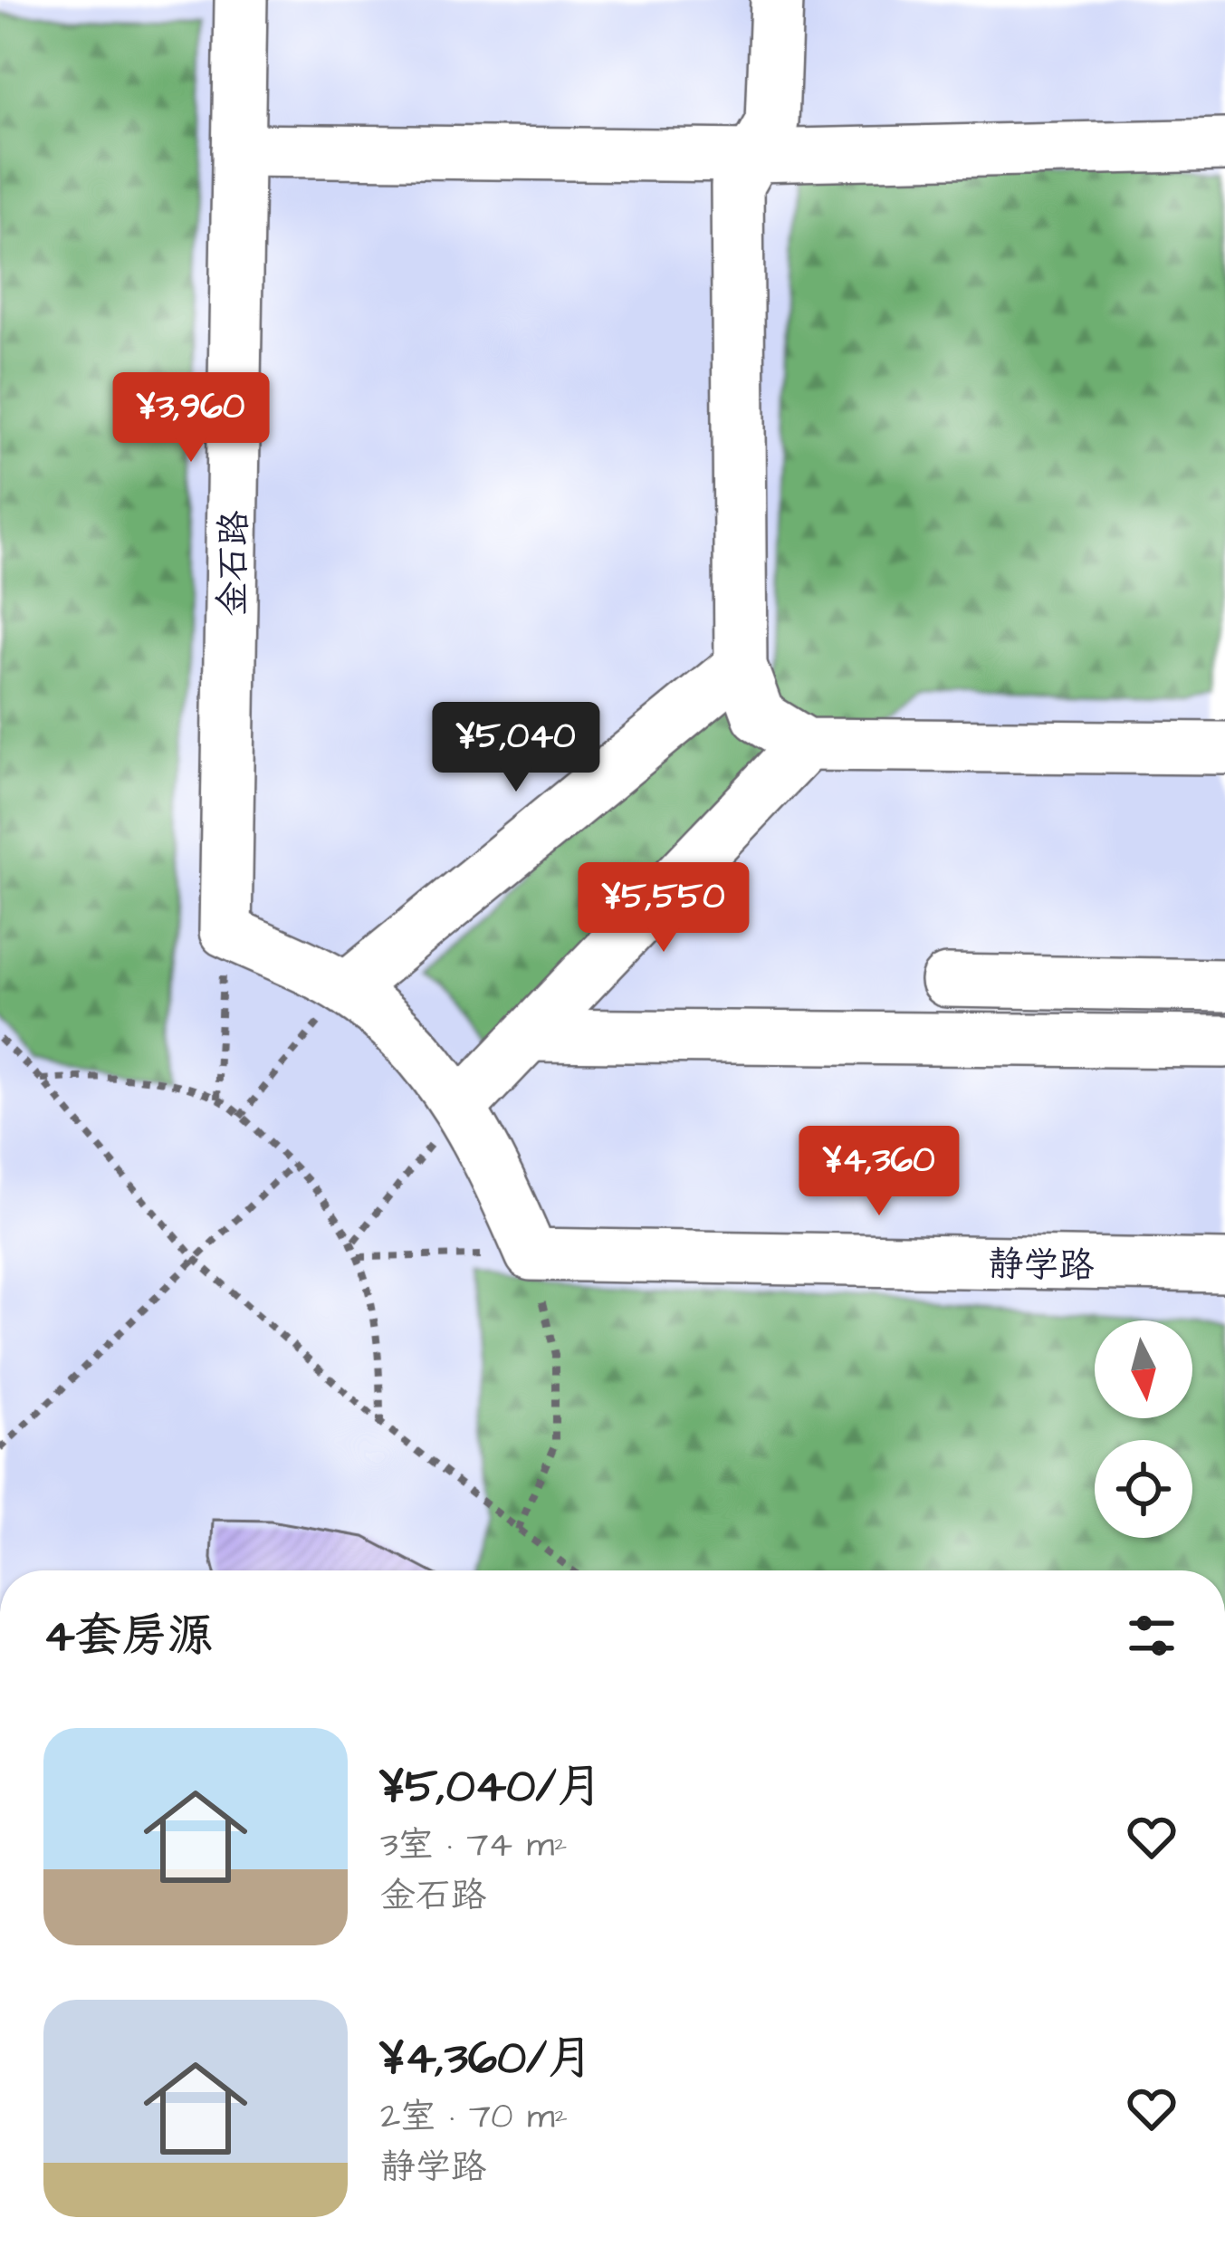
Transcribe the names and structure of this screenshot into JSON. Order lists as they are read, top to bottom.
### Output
{
  "streets": {
    "street": ["金石路", "静学路"]
  },
  "north": "bottom",
  "page": {
    "price": [
      "¥3,960",
      "¥5,040",
      "¥5,550",
      "¥4,360"
    ],
    "heading": "4套房源",
    "list": [
      {
        "name": "¥5,040/月",
        "note": "3室 · 74 m² · 金石路"
      },
      {
        "name": "¥4,360/月",
        "note": "2室 · 70 m² · 静学路"
      }
    ]
  }
}
